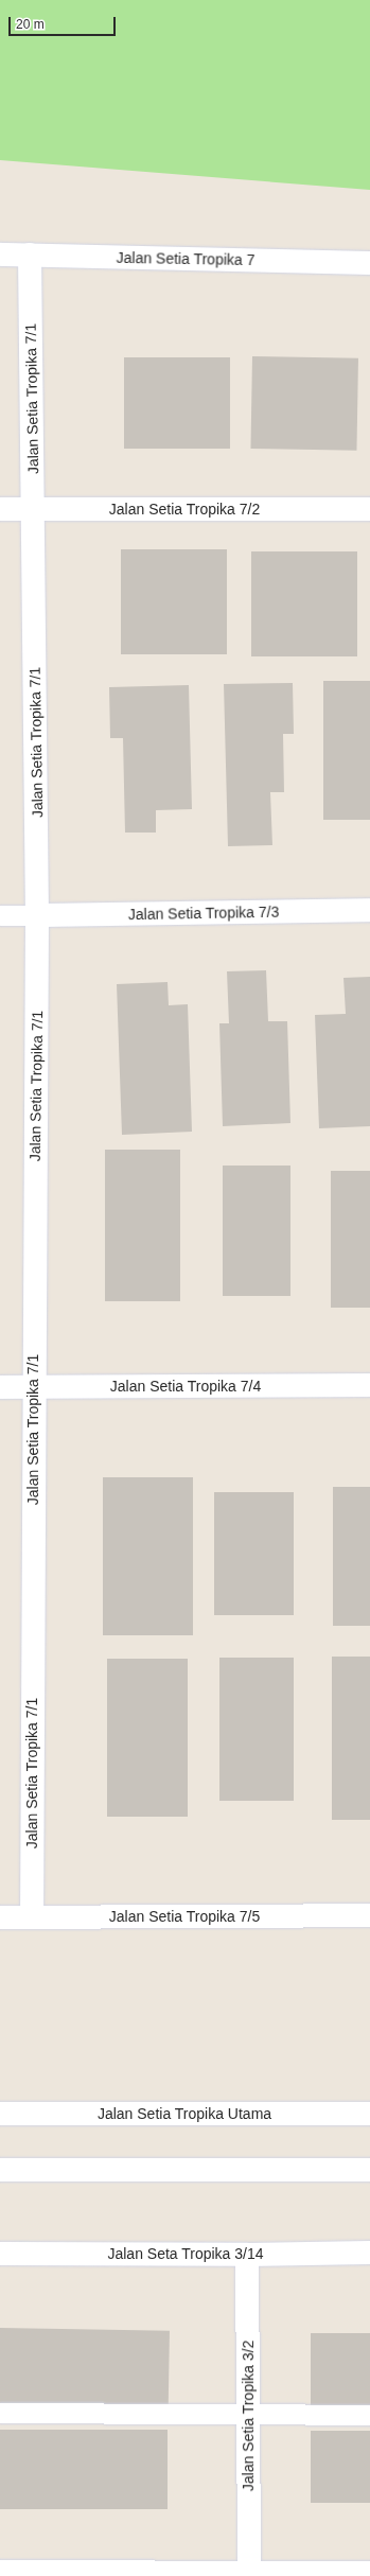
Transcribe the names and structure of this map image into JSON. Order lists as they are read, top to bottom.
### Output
{
  "streets": {
    "street": [
      "Jalan Setia Tropika 7",
      "Jalan Setia Tropika 7/1",
      "Jalan Setia Tropika 7/2",
      "Jalan Setia Tropika 7/3",
      "Jalan Setia Tropika 7/4",
      "Jalan Setia Tropika 7/5",
      "Jalan Setia Tropika Utama",
      "Jalan Seta Tropika 3/14",
      "Jalan Setia Tropika 3/2"
    ]
  },
  "crossings": [
    ["Jalan Setia Tropika 7", "Jalan Setia Tropika 7/1"],
    ["Jalan Setia Tropika 7/1", "Jalan Setia Tropika 7/2"],
    ["Jalan Setia Tropika 7/1", "Jalan Setia Tropika 7/3"],
    ["Jalan Setia Tropika 7/1", "Jalan Setia Tropika 7/4"],
    ["Jalan Setia Tropika 7/1", "Jalan Setia Tropika 7/5"],
    ["Jalan Seta Tropika 3/14", "Jalan Setia Tropika 3/2"]
  ],
  "scale_bar": "20 m"
}
